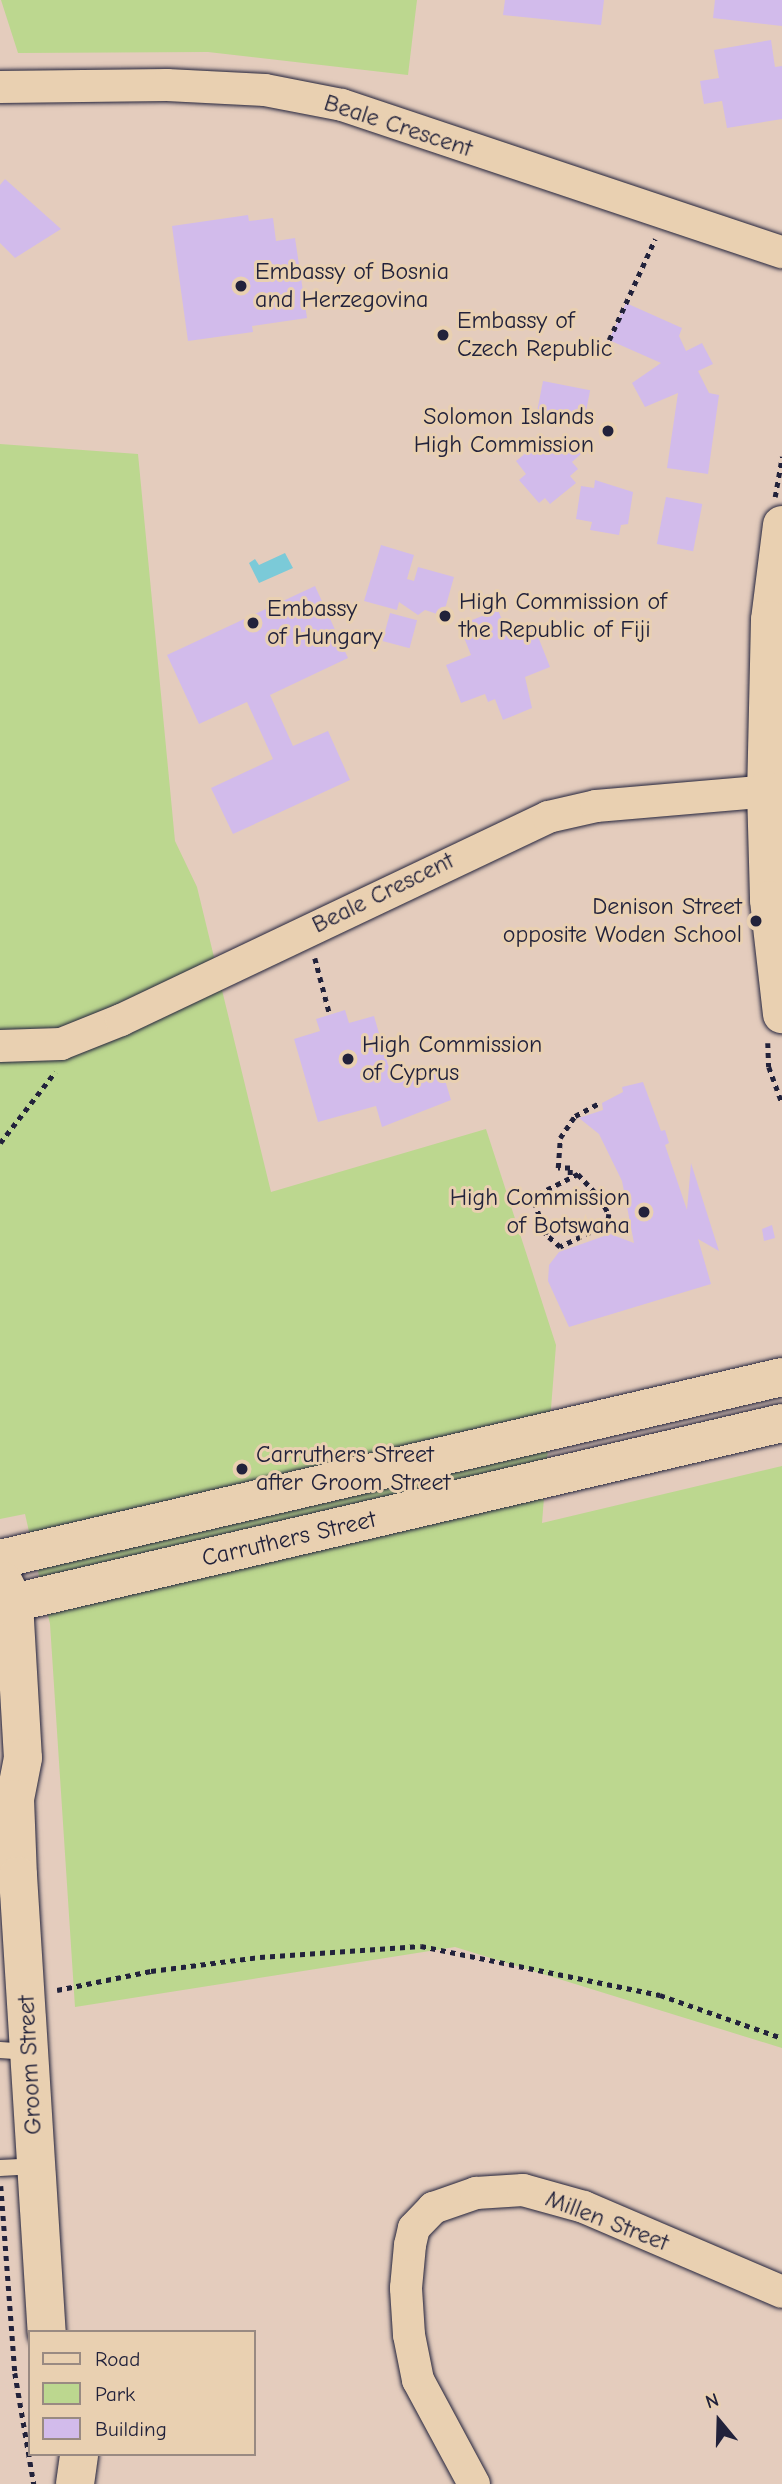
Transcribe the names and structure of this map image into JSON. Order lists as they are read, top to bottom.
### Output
{
  "streets": {
    "main road": ["Carruthers Street", "Groom Street"],
    "street": ["Beale Crescent", "Millen Street"]
  },
  "crossings": [
    ["Carruthers Street", "Groom Street"]
  ],
  "places": [
    "Embassy of Bosnia and Herzegovina",
    "Embassy of Czech Republic",
    "Solomon Islands High Commission",
    "High Commission of the Republic of Fiji",
    "Embassy of Hungary",
    "Denison Street opposite Woden School",
    "High Commission of Cyprus",
    "High Commission of Botswana",
    "Carruthers Street after Groom Street"
  ],
  "legend": ["Road", "Park", "Building"],
  "north": "top"
}
